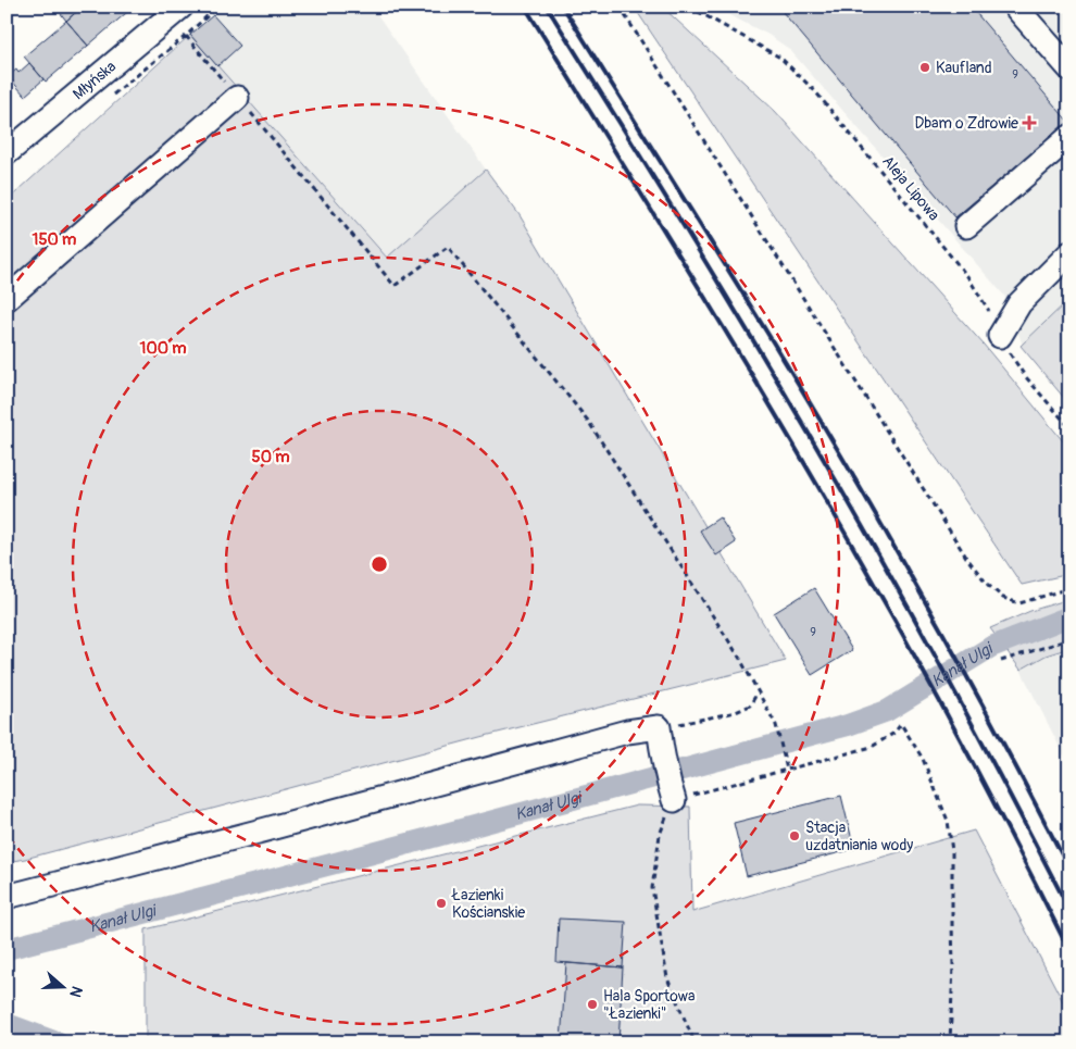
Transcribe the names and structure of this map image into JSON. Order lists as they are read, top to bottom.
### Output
{
  "streets": {
    "street": ["Młyńska"],
    "path": ["Aleja Lipowa"]
  },
  "water": ["Kanał Ulgi"],
  "places": {
    "other": [
      "Kaufland",
      "Stacja uzdatniania wody",
      "Łazienki Kościanskie",
      "Hala Sportowa \"Łazienki\""
    ],
    "health": ["Dbam o Zdrowie"]
  },
  "house_numbers": ["9", "9"],
  "north": "right",
  "rings": ["150 m", "100 m", "50 m"]
}
